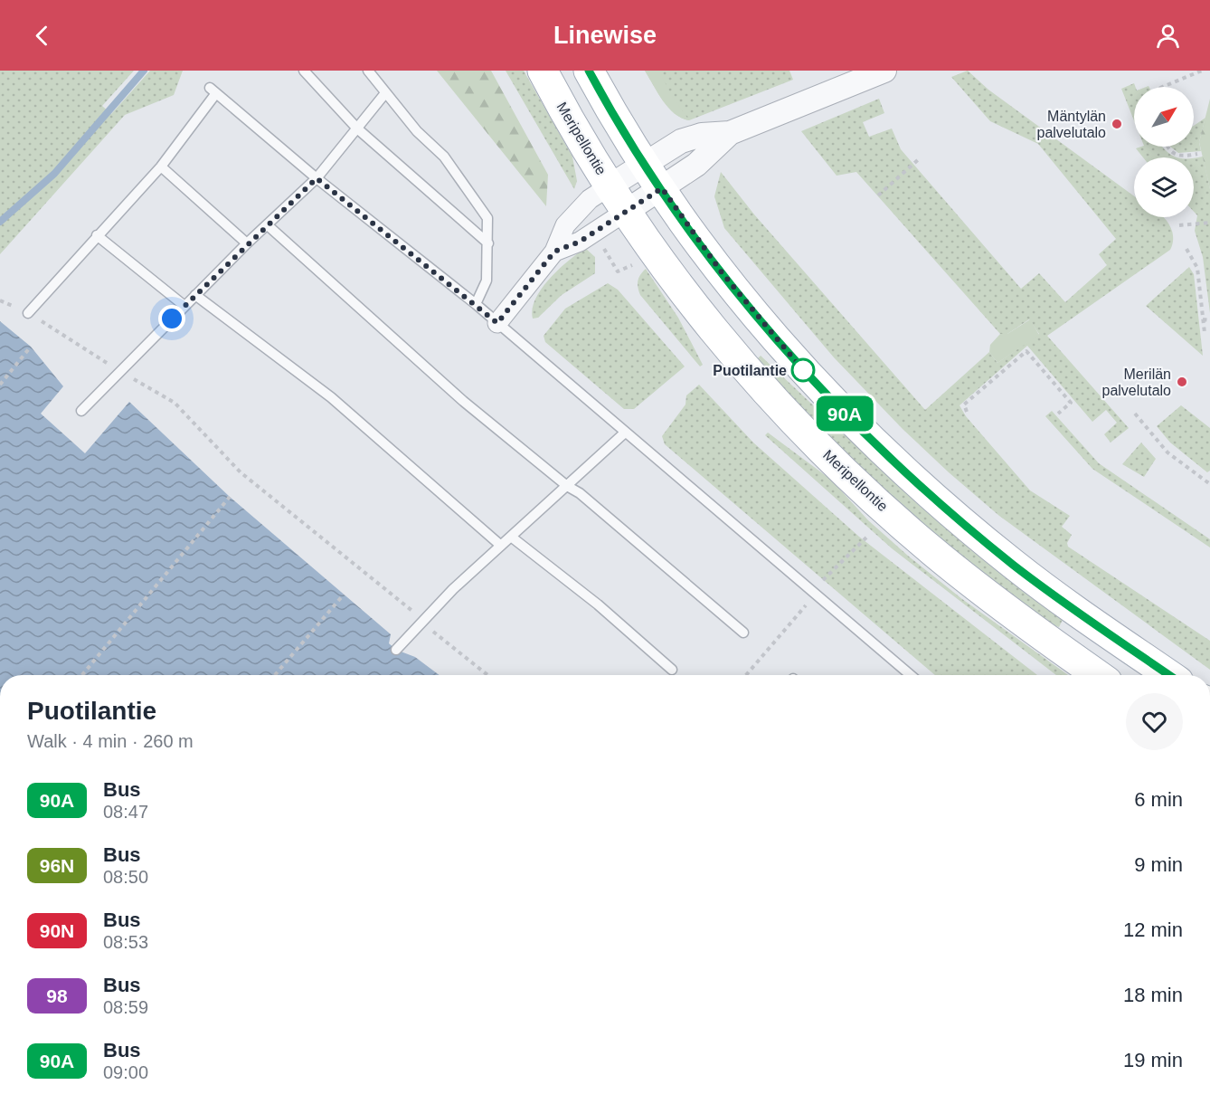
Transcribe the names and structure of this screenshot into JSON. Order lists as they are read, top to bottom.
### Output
{
  "streets": {
    "main road": ["Meripellontie"]
  },
  "places": ["Mäntylän palvelutalo", "Puotilantie", "Merilän palvelutalo"],
  "lines": ["bus line 90A"],
  "north": "top right",
  "page": {
    "header": "Linewise",
    "on_map": "90A",
    "heading": ["Puotilantie", "Walk · 4 min · 260 m"],
    "list": [
      {
        "mark": "90A",
        "name": "Bus",
        "note": "08:47",
        "value": "6 min"
      },
      {
        "mark": "96N",
        "name": "Bus",
        "note": "08:50",
        "value": "9 min"
      },
      {
        "mark": "90N",
        "name": "Bus",
        "note": "08:53",
        "value": "12 min"
      },
      {
        "mark": "98",
        "name": "Bus",
        "note": "08:59",
        "value": "18 min"
      },
      {
        "mark": "90A",
        "name": "Bus",
        "note": "09:00",
        "value": "19 min"
      }
    ]
  }
}
